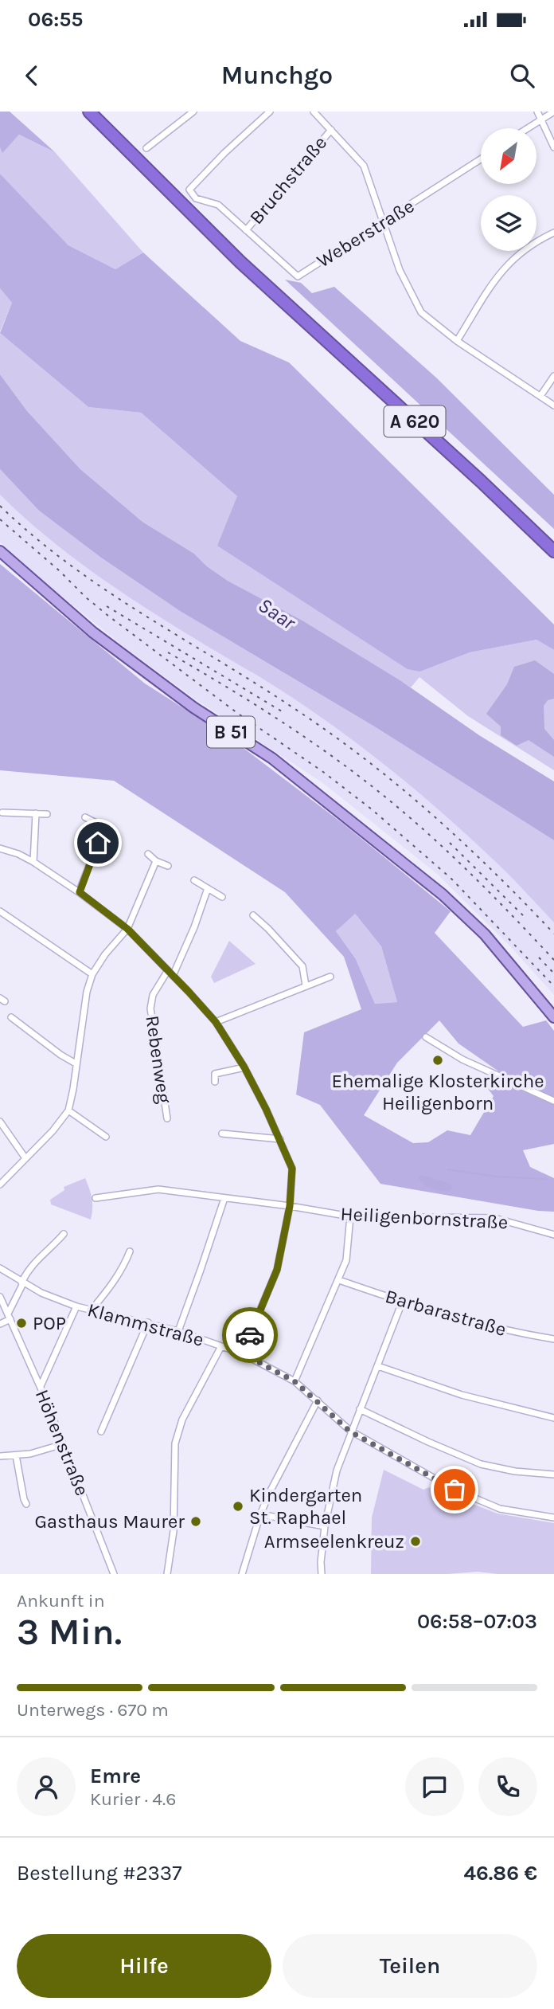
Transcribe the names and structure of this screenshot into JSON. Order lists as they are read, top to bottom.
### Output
{
  "streets": {
    "highway": ["A 620"],
    "main road": ["B 51"],
    "street": [
      "Bruchstraße",
      "Weberstraße",
      "Rebenweg",
      "Heiligenbornstraße",
      "Barbarastraße",
      "Klammstraße",
      "Höhenstraße"
    ]
  },
  "crossings": [
    ["Bruchstraße", "Weberstraße"]
  ],
  "water": ["Saar"],
  "places": [
    "Ehemalige Klosterkirche Heiligenborn",
    "POP",
    "Kindergarten St. Raphael",
    "Gasthaus Maurer",
    "Armseelenkreuz"
  ],
  "north": "bottom left",
  "page": {
    "status": "06:55",
    "header": "Munchgo",
    "heading": ["3 Min.", "Ankunft in", "06:58–07:03"],
    "panel": [
      "Emre",
      "Kurier · 4.6",
      "Bestellung #2337",
      "46.86 €"
    ],
    "bar": "Unterwegs · 670 m",
    "buttons": ["Hilfe", "Teilen"]
  }
}
